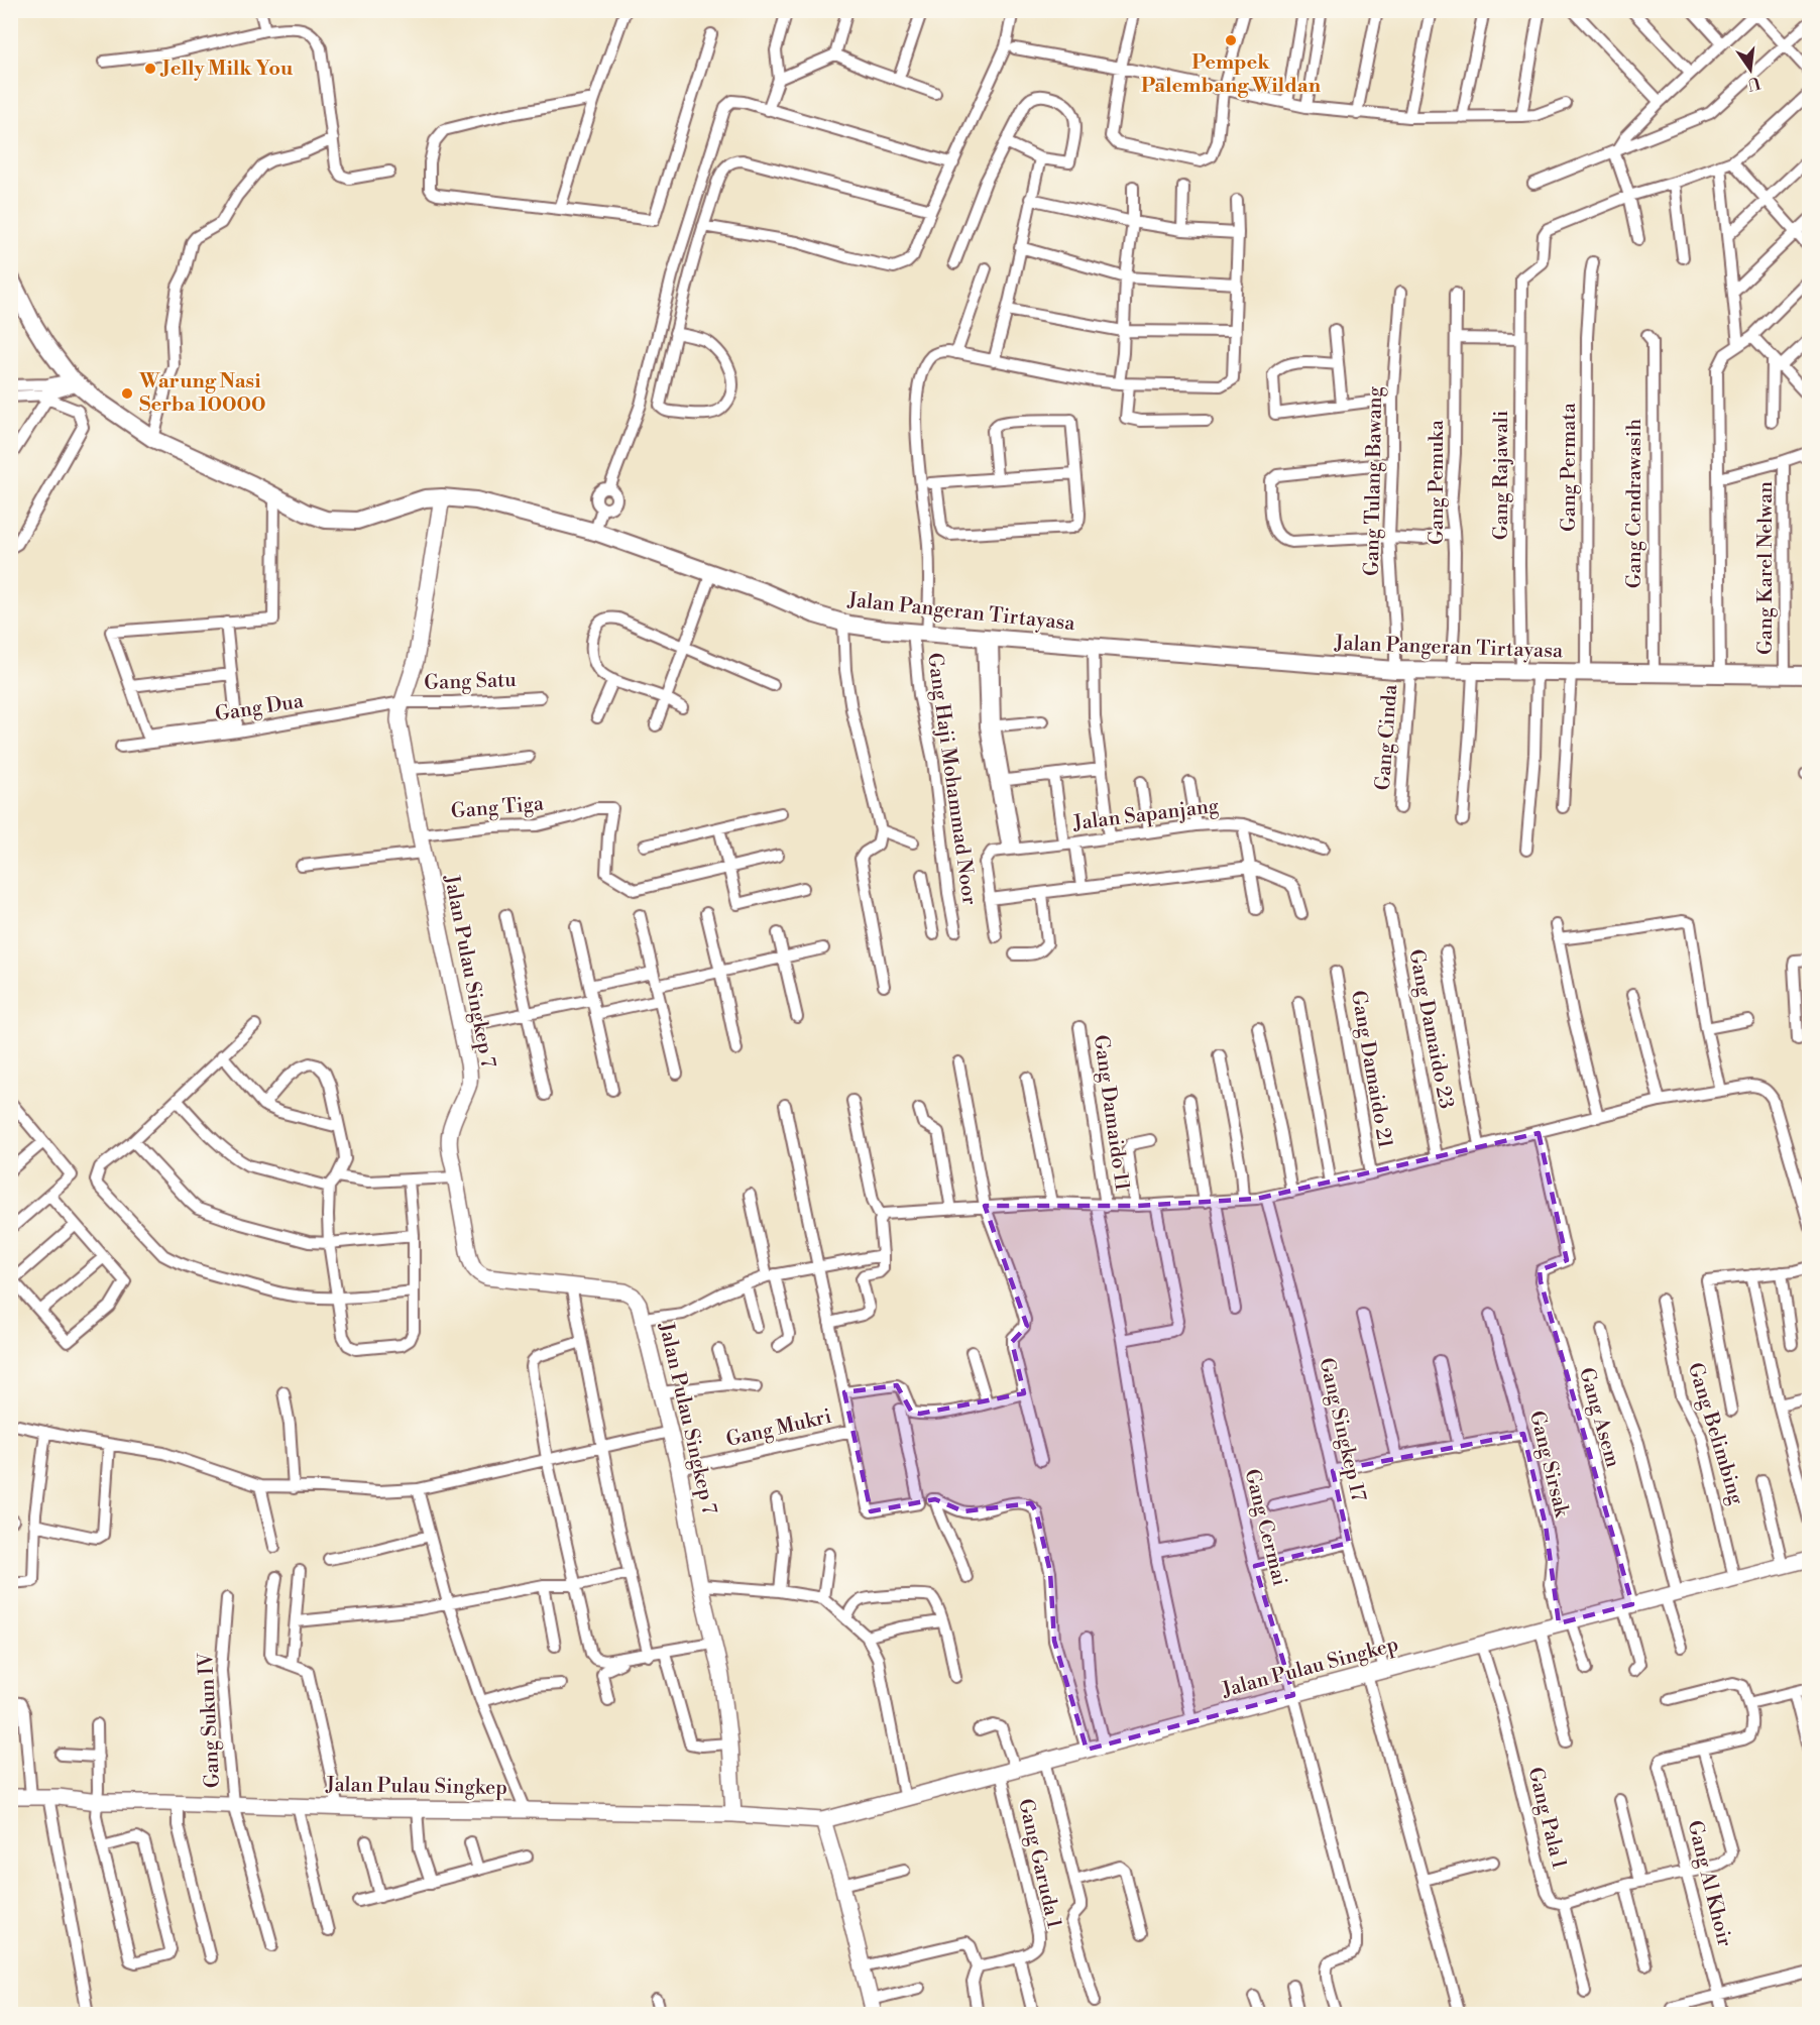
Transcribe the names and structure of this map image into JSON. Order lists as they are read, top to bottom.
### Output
{
  "streets": {
    "main road": ["Jalan Pangeran Tirtayasa"],
    "street": [
      "Gang Permata",
      "Gang Rajawali",
      "Gang Tulang Bawang",
      "Gang Pemuka",
      "Gang Cendrawasih",
      "Gang Karel Nelwan",
      "Gang Satu",
      "Gang Dua",
      "Gang Cinda",
      "Gang Haji Mohammad Noor",
      "Gang Tiga",
      "Jalan Sapanjang",
      "Jalan Pulau Singkep 7",
      "Gang Damaido 23",
      "Gang Damaido 21",
      "Gang Damaido 11",
      "Gang Asem",
      "Gang Mukri",
      "Gang Singkep 17",
      "Gang Belimbing",
      "Gang Sirsak",
      "Gang Cermai",
      "Jalan Pulau Singkep",
      "Gang Sukun IV",
      "Gang Pala 1",
      "Gang Garuda 1",
      "Gang Al Khoir"
    ]
  },
  "crossings": [
    ["Gang Permata", "Jalan Pangeran Tirtayasa"],
    ["Gang Rajawali", "Jalan Pangeran Tirtayasa"],
    ["Gang Tulang Bawang", "Jalan Pangeran Tirtayasa"],
    ["Gang Tulang Bawang", "Gang Cinda"],
    ["Gang Pemuka", "Jalan Pangeran Tirtayasa"],
    ["Gang Cendrawasih", "Jalan Pangeran Tirtayasa"],
    ["Gang Karel Nelwan", "Jalan Pangeran Tirtayasa"],
    ["Jalan Pangeran Tirtayasa", "Gang Cinda"],
    ["Jalan Pangeran Tirtayasa", "Gang Haji Mohammad Noor"],
    ["Jalan Pangeran Tirtayasa", "Jalan Pulau Singkep 7"],
    ["Gang Satu", "Gang Dua"],
    ["Gang Satu", "Jalan Pulau Singkep 7"],
    ["Gang Dua", "Jalan Pulau Singkep 7"],
    ["Gang Tiga", "Jalan Pulau Singkep 7"],
    ["Jalan Pulau Singkep 7", "Gang Mukri"],
    ["Jalan Pulau Singkep 7", "Jalan Pulau Singkep"],
    ["Gang Damaido 11", "Jalan Pulau Singkep"],
    ["Gang Asem", "Jalan Pulau Singkep"],
    ["Gang Singkep 17", "Jalan Pulau Singkep"],
    ["Gang Belimbing", "Jalan Pulau Singkep"],
    ["Gang Sirsak", "Jalan Pulau Singkep"],
    ["Gang Cermai", "Jalan Pulau Singkep"],
    ["Jalan Pulau Singkep", "Gang Sukun IV"],
    ["Jalan Pulau Singkep", "Gang Pala 1"],
    ["Jalan Pulau Singkep", "Gang Garuda 1"]
  ],
  "places": ["Pempek Palembang Wildan", "Jelly Milk You", "Warung Nasi Serba 10000"],
  "north": "bottom"
}
